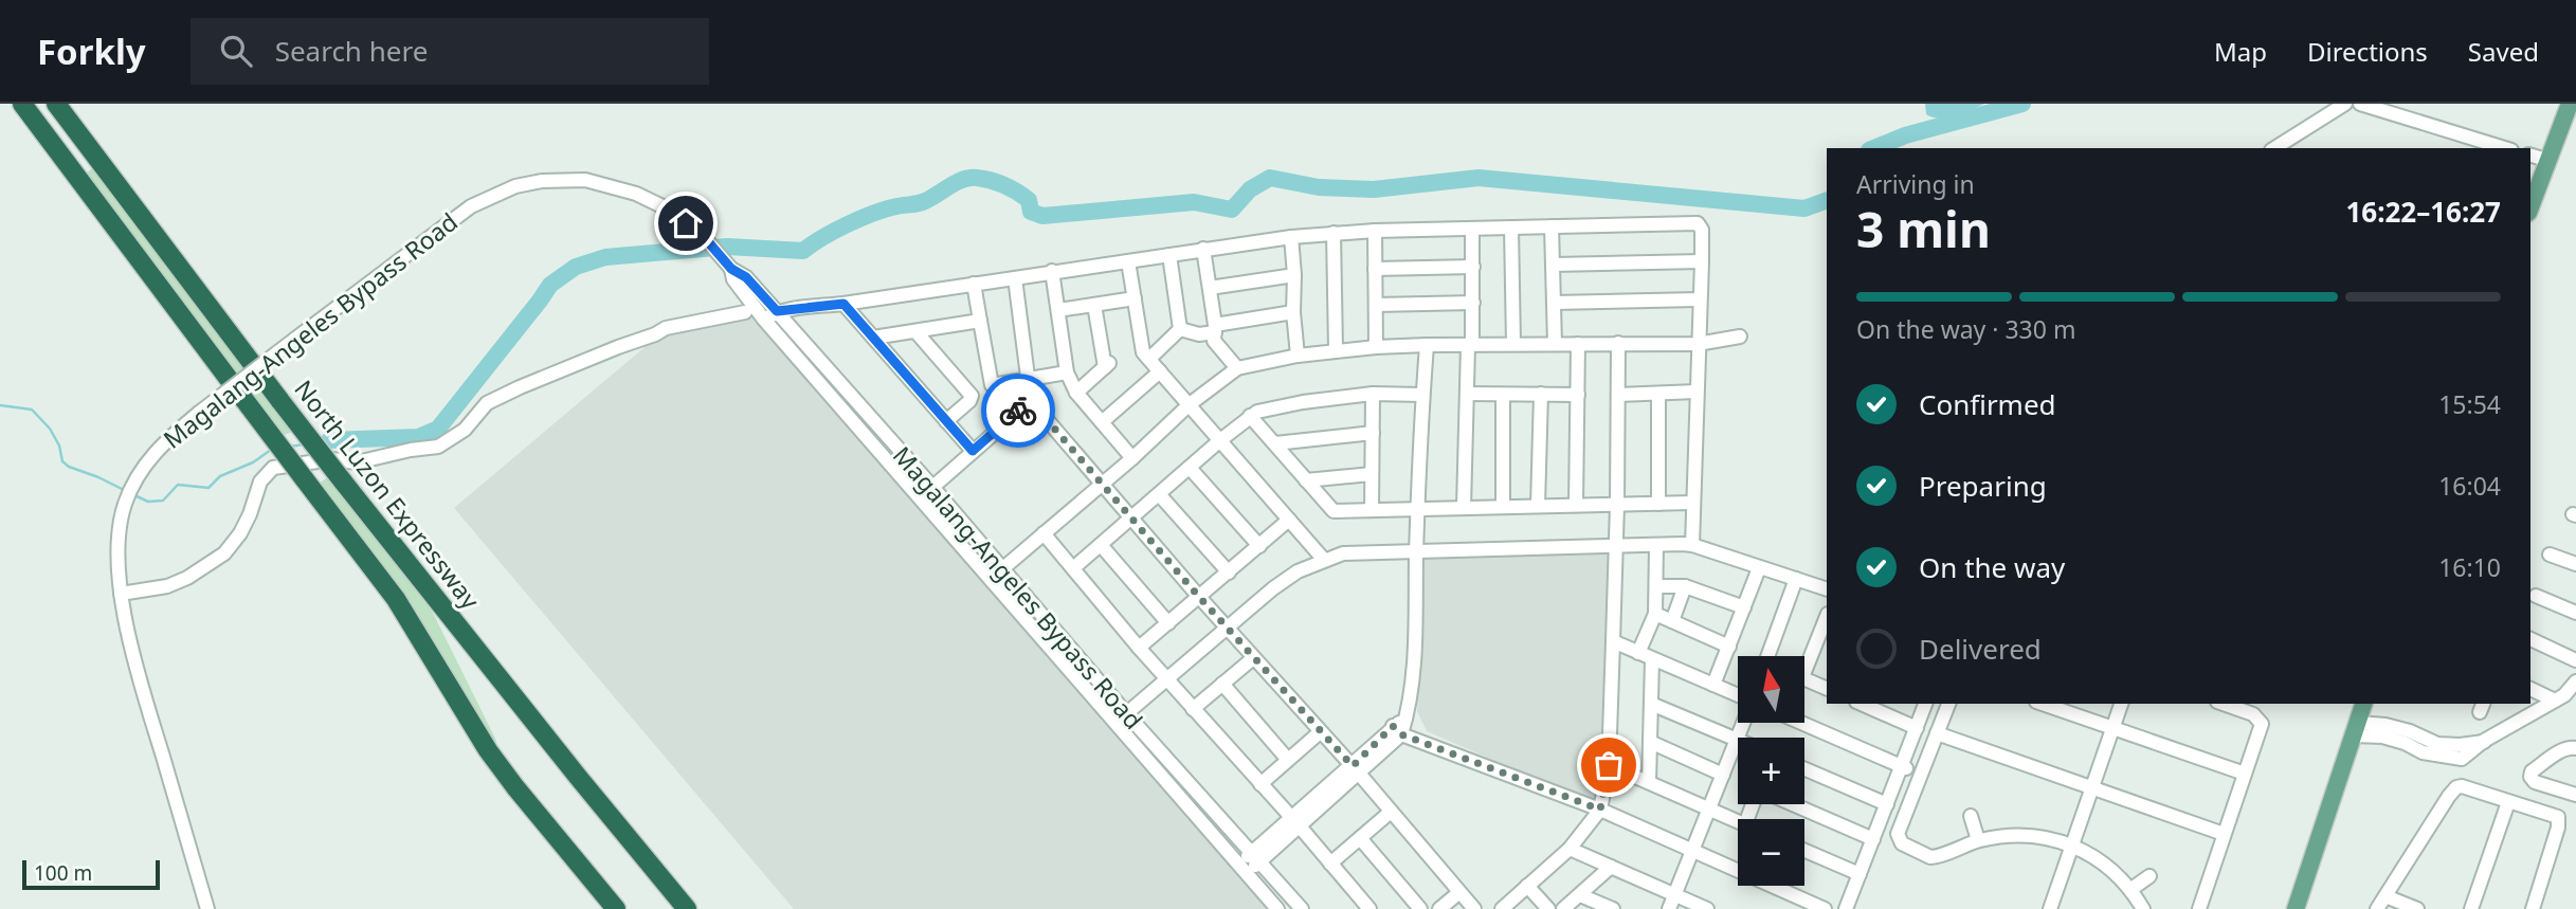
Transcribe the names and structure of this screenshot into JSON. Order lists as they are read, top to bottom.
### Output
{
  "streets": {
    "highway": ["North Luzon Expressway"],
    "street": ["Magalang-Angeles Bypass Road"]
  },
  "scale_bar": "100 m",
  "north": "top",
  "page": {
    "header": "Forkly",
    "search": "Search here",
    "nav": ["Map", "Directions", "Saved"],
    "heading": ["3 min", "Arriving in", "16:22–16:27"],
    "bar": "On the way · 330 m",
    "list": [
      ["Confirmed", "15:54"],
      ["Preparing", "16:04"],
      ["On the way", "16:10"],
      "Delivered"
    ],
    "map_buttons": ["+", "−"],
    "scale": "100 m"
  }
}
